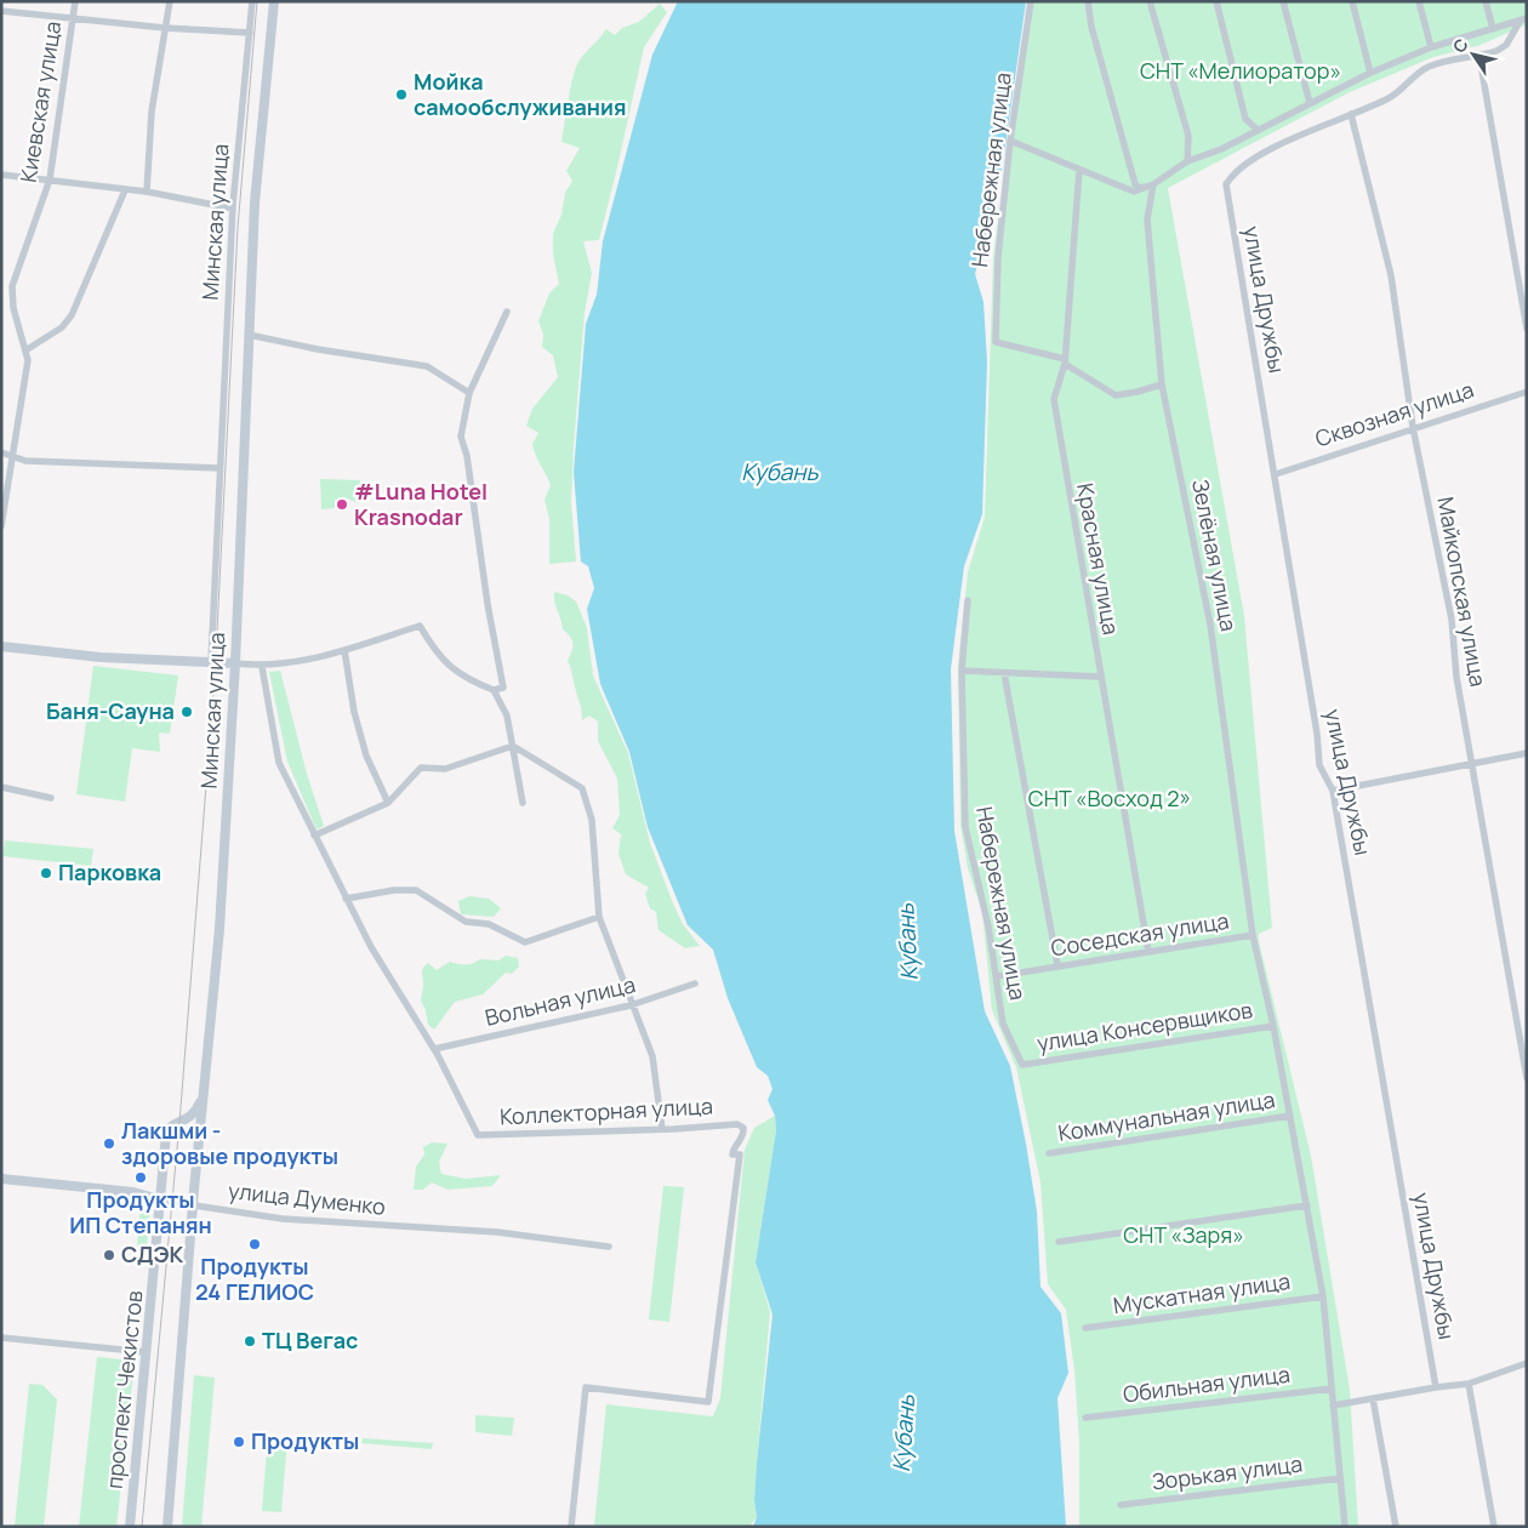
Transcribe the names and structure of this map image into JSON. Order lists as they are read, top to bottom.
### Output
{
  "streets": {
    "main road": ["Минская улица", "улица Думенко", "проспект Чекистов"],
    "street": [
      "Киевская улица",
      "Набережная улица",
      "улица Дружбы",
      "Сквозная улица",
      "Зелёная улица",
      "Красная улица",
      "Майкопская улица",
      "Соседская улица",
      "Вольная улица",
      "улица Консервщиков",
      "Коллекторная улица",
      "Коммунальная улица",
      "Мускатная улица",
      "Обильная улица",
      "Зорькая улица"
    ]
  },
  "crossings": [
    ["Набережная улица", "Красная улица"],
    ["Набережная улица", "Соседская улица"],
    ["Набережная улица", "улица Консервщиков"],
    ["Минская улица", "проспект Чекистов"],
    ["улица Дружбы", "Сквозная улица"],
    ["улица Дружбы", "Майкопская улица"],
    ["Сквозная улица", "Майкопская улица"],
    ["Зелёная улица", "Соседская улица"],
    ["Зелёная улица", "улица Консервщиков"],
    ["Зелёная улица", "Коммунальная улица"],
    ["Зелёная улица", "Мускатная улица"],
    ["Зелёная улица", "Обильная улица"],
    ["Зелёная улица", "Зорькая улица"],
    ["Красная улица", "Соседская улица"],
    ["Вольная улица", "Коллекторная улица"],
    ["улица Думенко", "проспект Чекистов"]
  ],
  "water": ["Кубань"],
  "parks": ["СНТ «Мелиоратор»", "СНТ «Восход 2»", "СНТ «Заря»"],
  "places": [
    "Мойка самообслуживания",
    "#Luna Hotel Krasnodar",
    "Баня-Сауна",
    "Парковка",
    "Лакшми - здоровые продукты",
    "Продукты ИП Степанян",
    "Продукты 24 ГЕЛИОС",
    "СДЭК",
    "ТЦ Вегас",
    "Продукты"
  ],
  "north": "top left"
}
